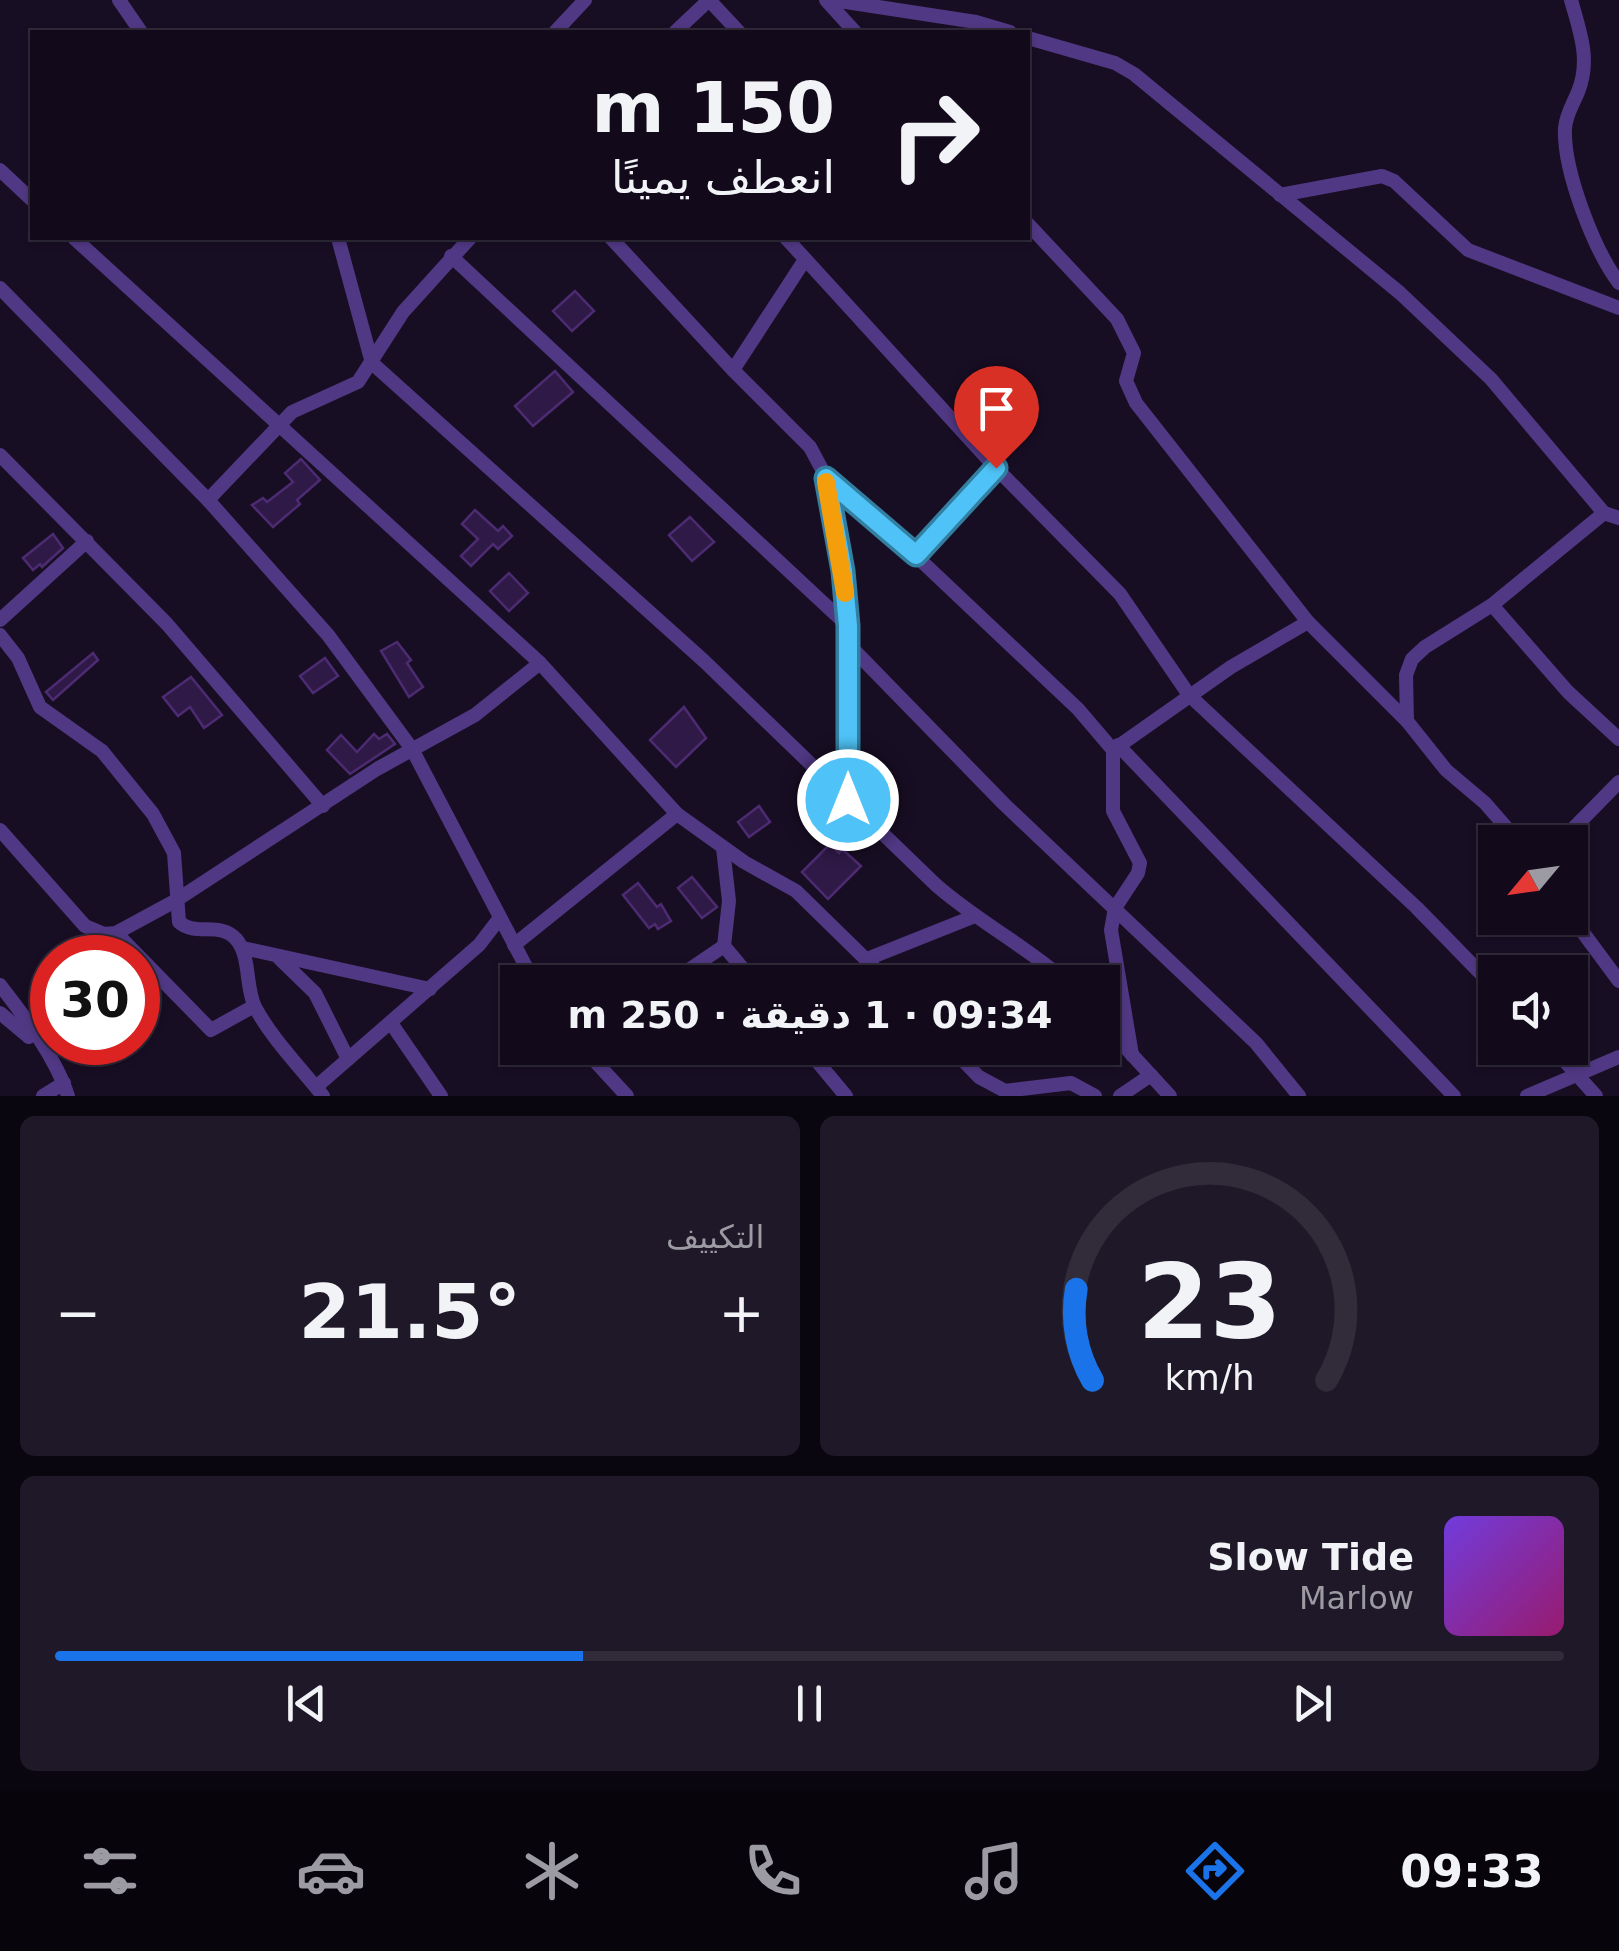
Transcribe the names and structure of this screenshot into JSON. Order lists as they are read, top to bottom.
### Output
{
  "north": "bottom left",
  "page": {
    "turn": ["150 m", "انعطف يمينًا"],
    "limit": "30",
    "trip": "09:34 · 1 دقيقة · 250 m",
    "tile": "التكييف",
    "heat": ["−", "21.5°", "+"],
    "song": ["Slow Tide", "Marlow"],
    "tabs": "09:33",
    "gauge": ["23", "km/h"]
  }
}
